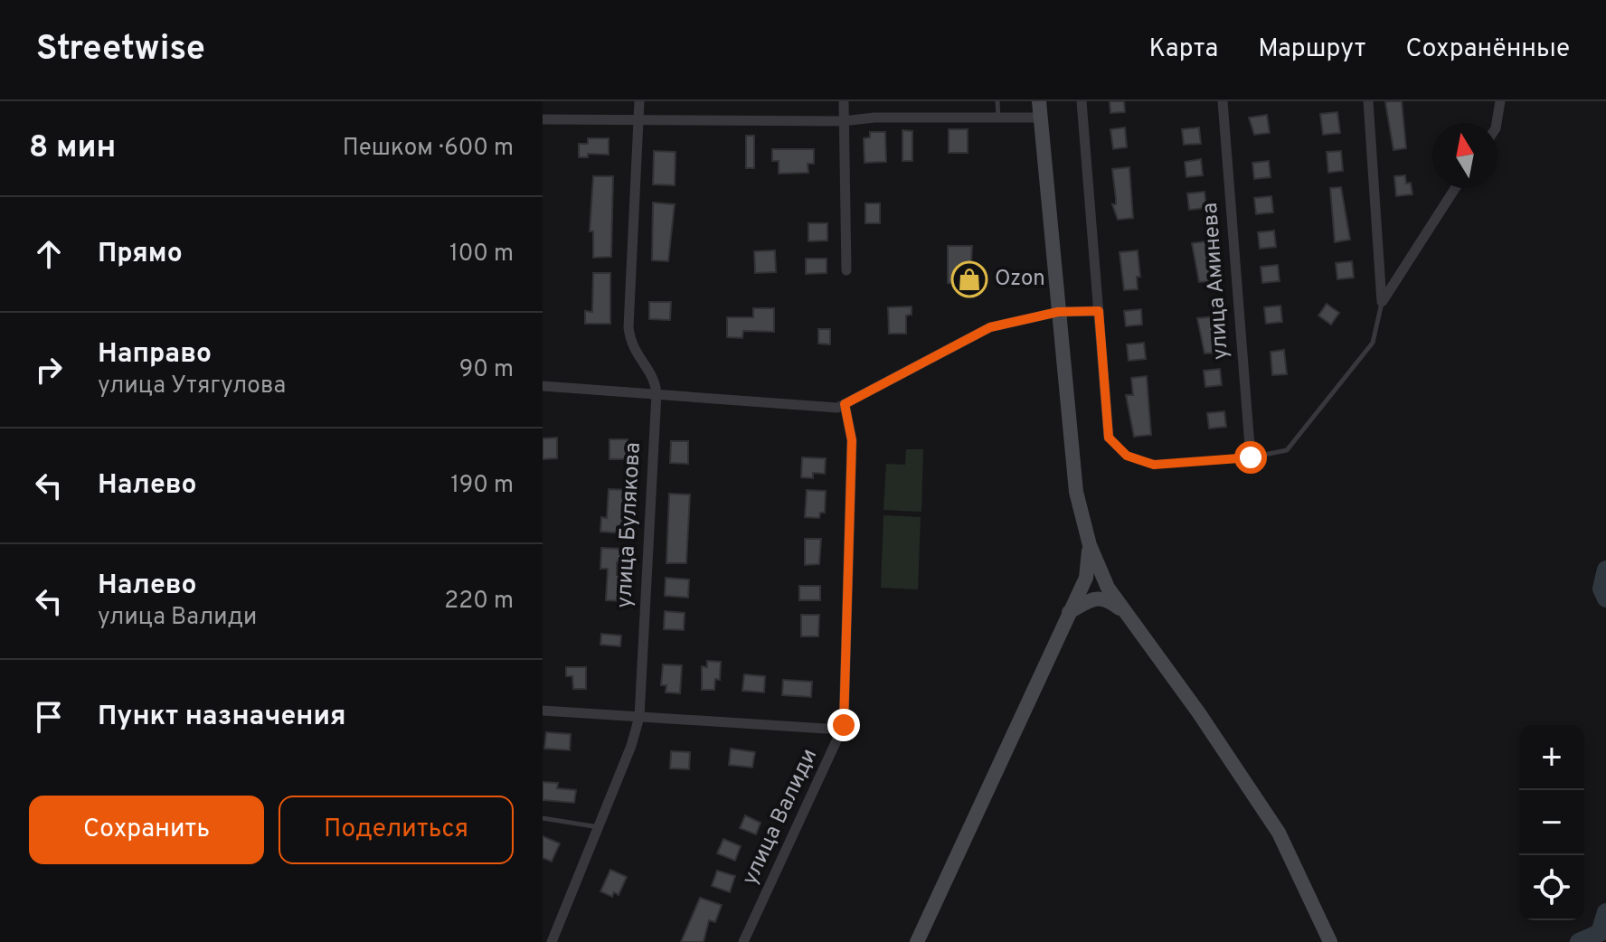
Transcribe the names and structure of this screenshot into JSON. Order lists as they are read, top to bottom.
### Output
{
  "streets": {
    "street": ["улица Аминева", "улица Булякова", "улица Валиди"]
  },
  "places": {
    "shop": ["Ozon"]
  },
  "north": "top",
  "page": {
    "header": "Streetwise",
    "nav": ["Карта", "Маршрут", "Сохранённые"],
    "heading": ["8 мин", "Пешком · 600 m"],
    "list": [
      ["Прямо", "100 m"],
      ["Направо", "улица Утягулова", "90 m"],
      ["Налево", "190 m"],
      ["Налево", "улица Валиди", "220 m"],
      "Пункт назначения"
    ],
    "map_buttons": ["+", "−"],
    "buttons": ["Сохранить", "Поделиться"]
  }
}
